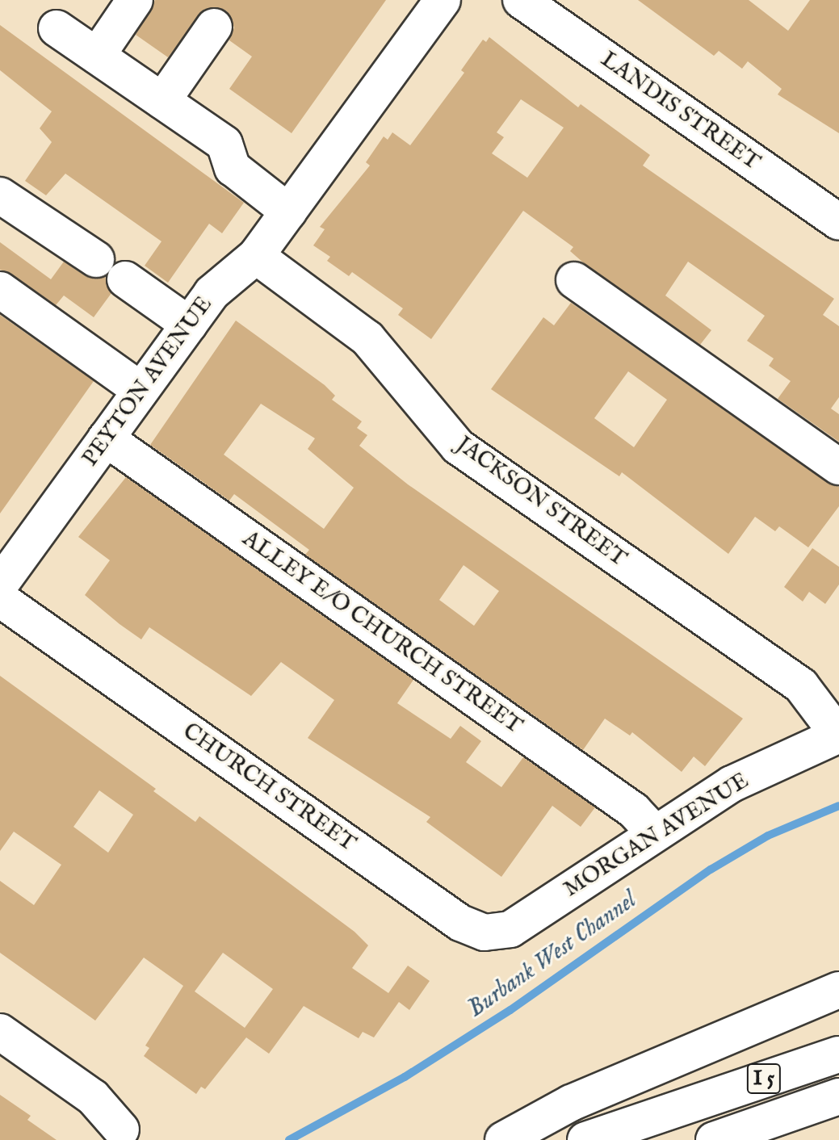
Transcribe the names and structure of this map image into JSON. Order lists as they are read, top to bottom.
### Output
{
  "streets": {
    "main road": [
      "LANDIS STREET",
      "PEYTON AVENUE",
      "JACKSON STREET",
      "ALLEY E/O CHURCH STREET",
      "CHURCH STREET",
      "MORGAN AVENUE",
      "I 5"
    ]
  },
  "crossings": [
    ["PEYTON AVENUE", "JACKSON STREET"],
    ["PEYTON AVENUE", "ALLEY E/O CHURCH STREET"],
    ["JACKSON STREET", "MORGAN AVENUE"],
    ["ALLEY E/O CHURCH STREET", "MORGAN AVENUE"],
    ["CHURCH STREET", "MORGAN AVENUE"]
  ],
  "water": ["Burbank West Channel"]
}
